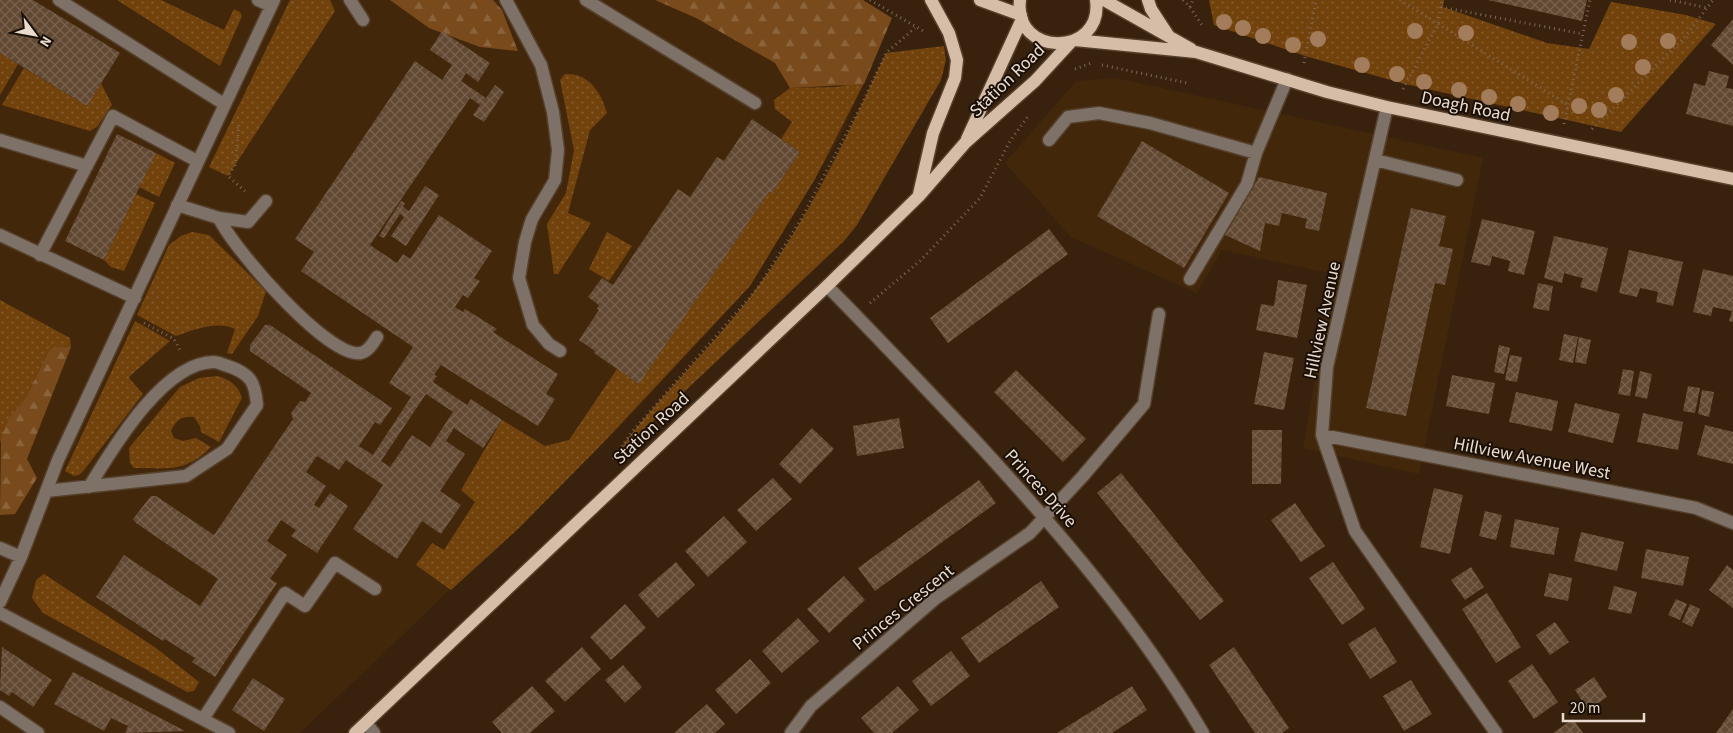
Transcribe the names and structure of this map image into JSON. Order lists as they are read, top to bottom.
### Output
{
  "streets": {
    "main road": ["Station Road", "Doagh Road"],
    "street": [
      "Hillview Avenue",
      "Hillview Avenue West",
      "Princes Drive",
      "Princes Crescent"
    ]
  },
  "crossings": [
    ["Station Road", "Doagh Road"],
    ["Station Road", "Princes Drive"],
    ["Doagh Road", "Hillview Avenue"],
    ["Hillview Avenue", "Hillview Avenue West"],
    ["Princes Drive", "Princes Crescent"]
  ],
  "scale_bar": "20 m",
  "north": "bottom right"
}
